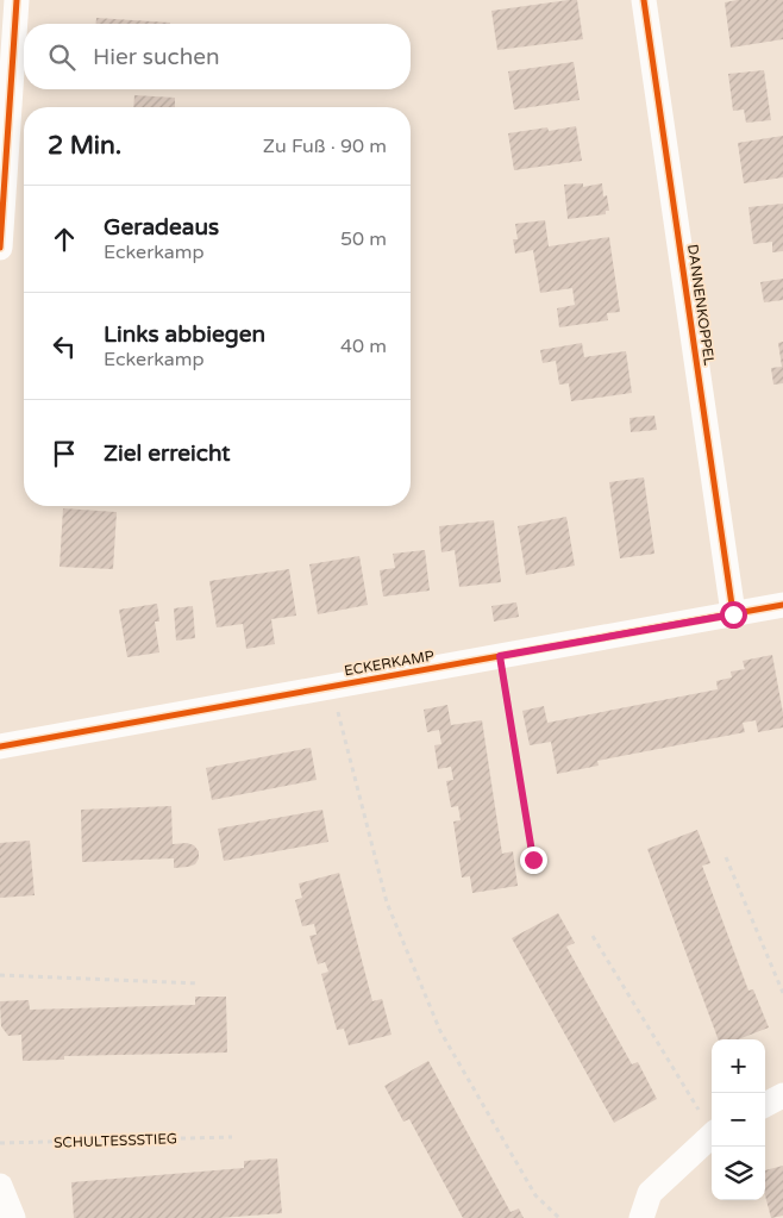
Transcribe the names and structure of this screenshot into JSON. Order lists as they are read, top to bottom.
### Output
{
  "streets": {
    "street": ["DANNENKOPPEL", "ECKERKAMP"],
    "path": ["SCHULTESSSTIEG"]
  },
  "crossings": [
    ["DANNENKOPPEL", "ECKERKAMP"]
  ],
  "page": {
    "search": "Hier suchen",
    "heading": ["2 Min.", "Zu Fuß · 90 m"],
    "list": [
      ["Geradeaus", "Eckerkamp", "50 m"],
      ["Links abbiegen", "Eckerkamp", "40 m"],
      "Ziel erreicht"
    ],
    "map_buttons": ["+", "−"]
  }
}
